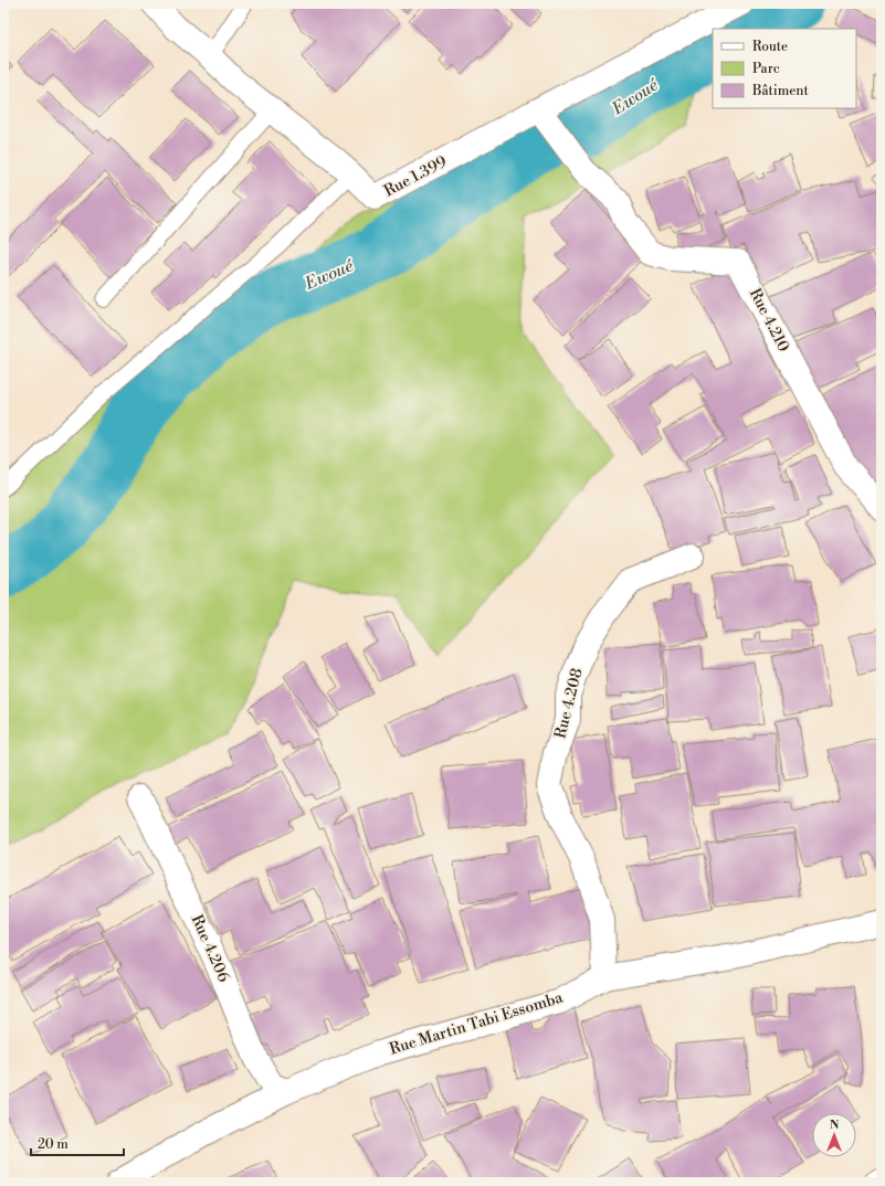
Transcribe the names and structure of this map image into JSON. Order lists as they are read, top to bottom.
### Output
{
  "streets": {
    "street": [
      "Rue 1.399",
      "Rue 4.210",
      "Rue 4.208",
      "Rue 4.206",
      "Rue Martin Tabi Essomba"
    ]
  },
  "crossings": [
    ["Rue 1.399", "Rue 4.210"],
    ["Rue 4.208", "Rue Martin Tabi Essomba"],
    ["Rue 4.206", "Rue Martin Tabi Essomba"]
  ],
  "water": ["Ewoué"],
  "legend": ["Route", "Parc", "Bâtiment"],
  "scale_bar": "20 m",
  "north": "top"
}
